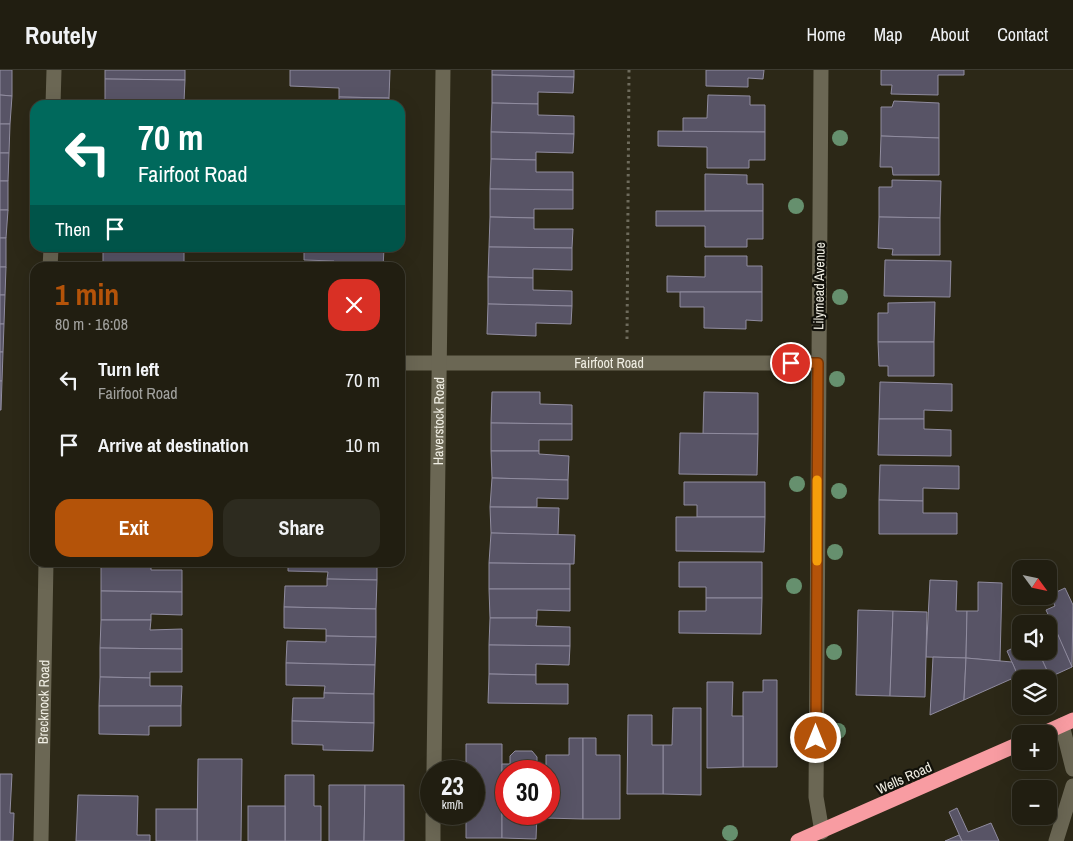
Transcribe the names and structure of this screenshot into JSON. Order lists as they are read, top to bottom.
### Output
{
  "streets": {
    "highway": ["Wells Road"],
    "street": [
      "Lilymead Avenue",
      "Fairfoot Road",
      "Haverstock Road",
      "Brecknock Road"
    ]
  },
  "crossings": [
    ["Lilymead Avenue", "Fairfoot Road"],
    ["Lilymead Avenue", "Wells Road"],
    ["Fairfoot Road", "Haverstock Road"]
  ],
  "north": "bottom right",
  "page": {
    "header": "Routely",
    "nav": [
      "Home",
      "Map",
      "About",
      "Contact"
    ],
    "turn": ["70 m", "Fairfoot Road"],
    "then": "Then",
    "heading": ["1 min", "80 m · 16:08"],
    "list": [
      {
        "name": "Turn left",
        "note": "Fairfoot Road",
        "value": "70 m"
      },
      {
        "name": "Arrive at destination",
        "value": "10 m"
      }
    ],
    "buttons": ["Exit", "Share"],
    "map_buttons": ["+", "−"],
    "speed": "23 km/h",
    "limit": "30"
  }
}
